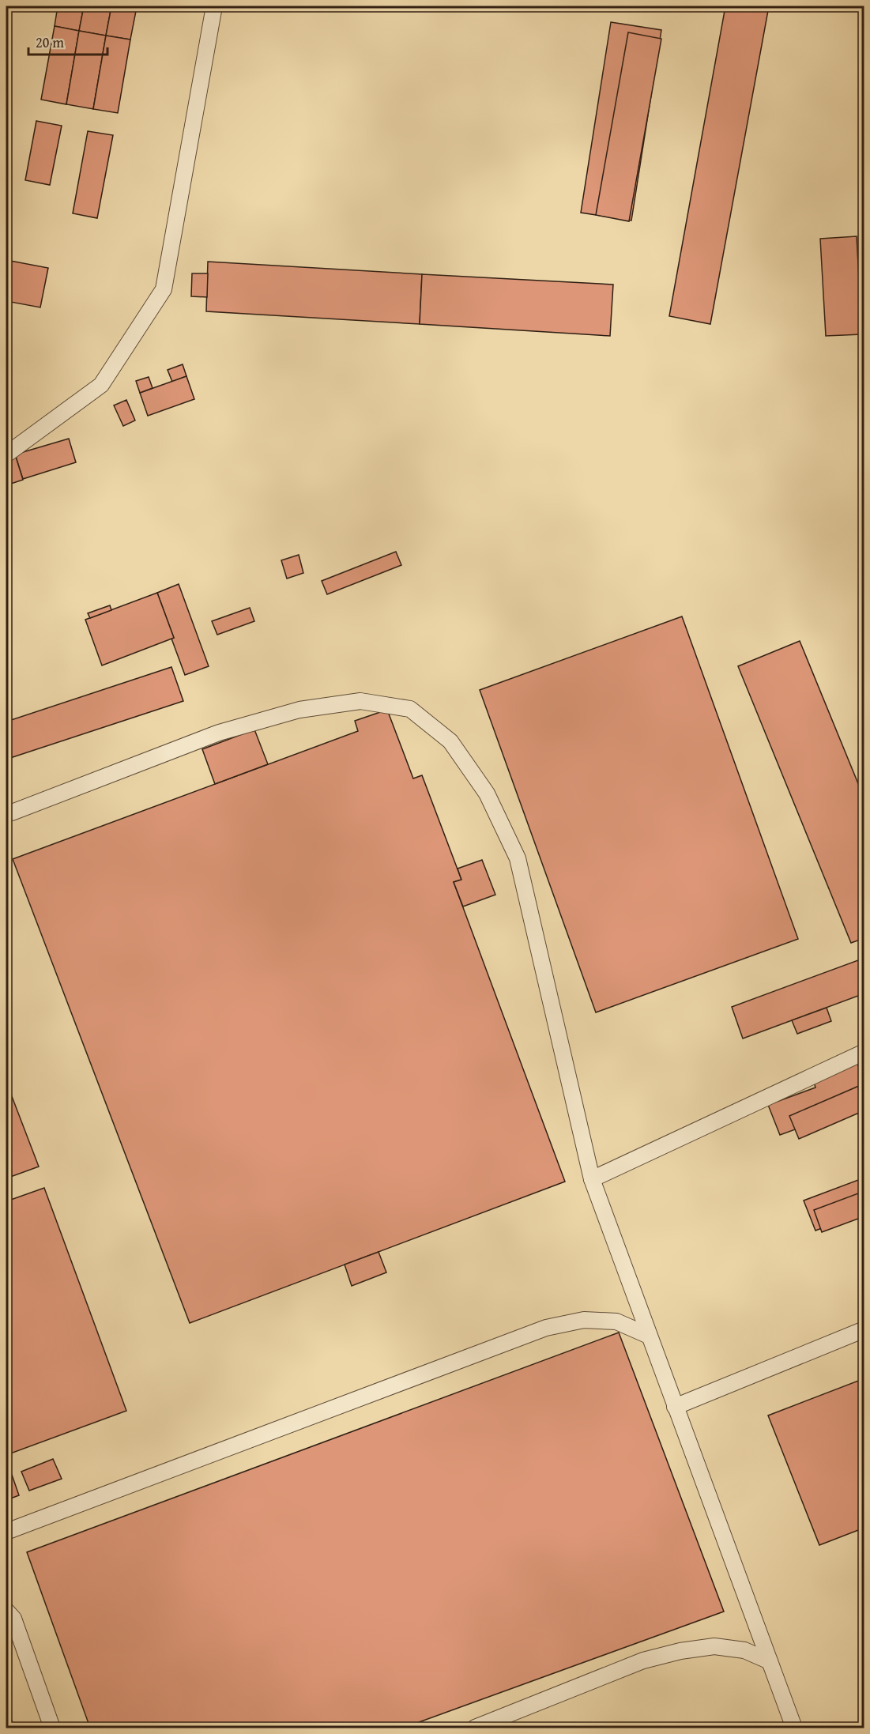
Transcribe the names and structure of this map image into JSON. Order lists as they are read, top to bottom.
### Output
{
  "scale_bar": "20 m"
}
